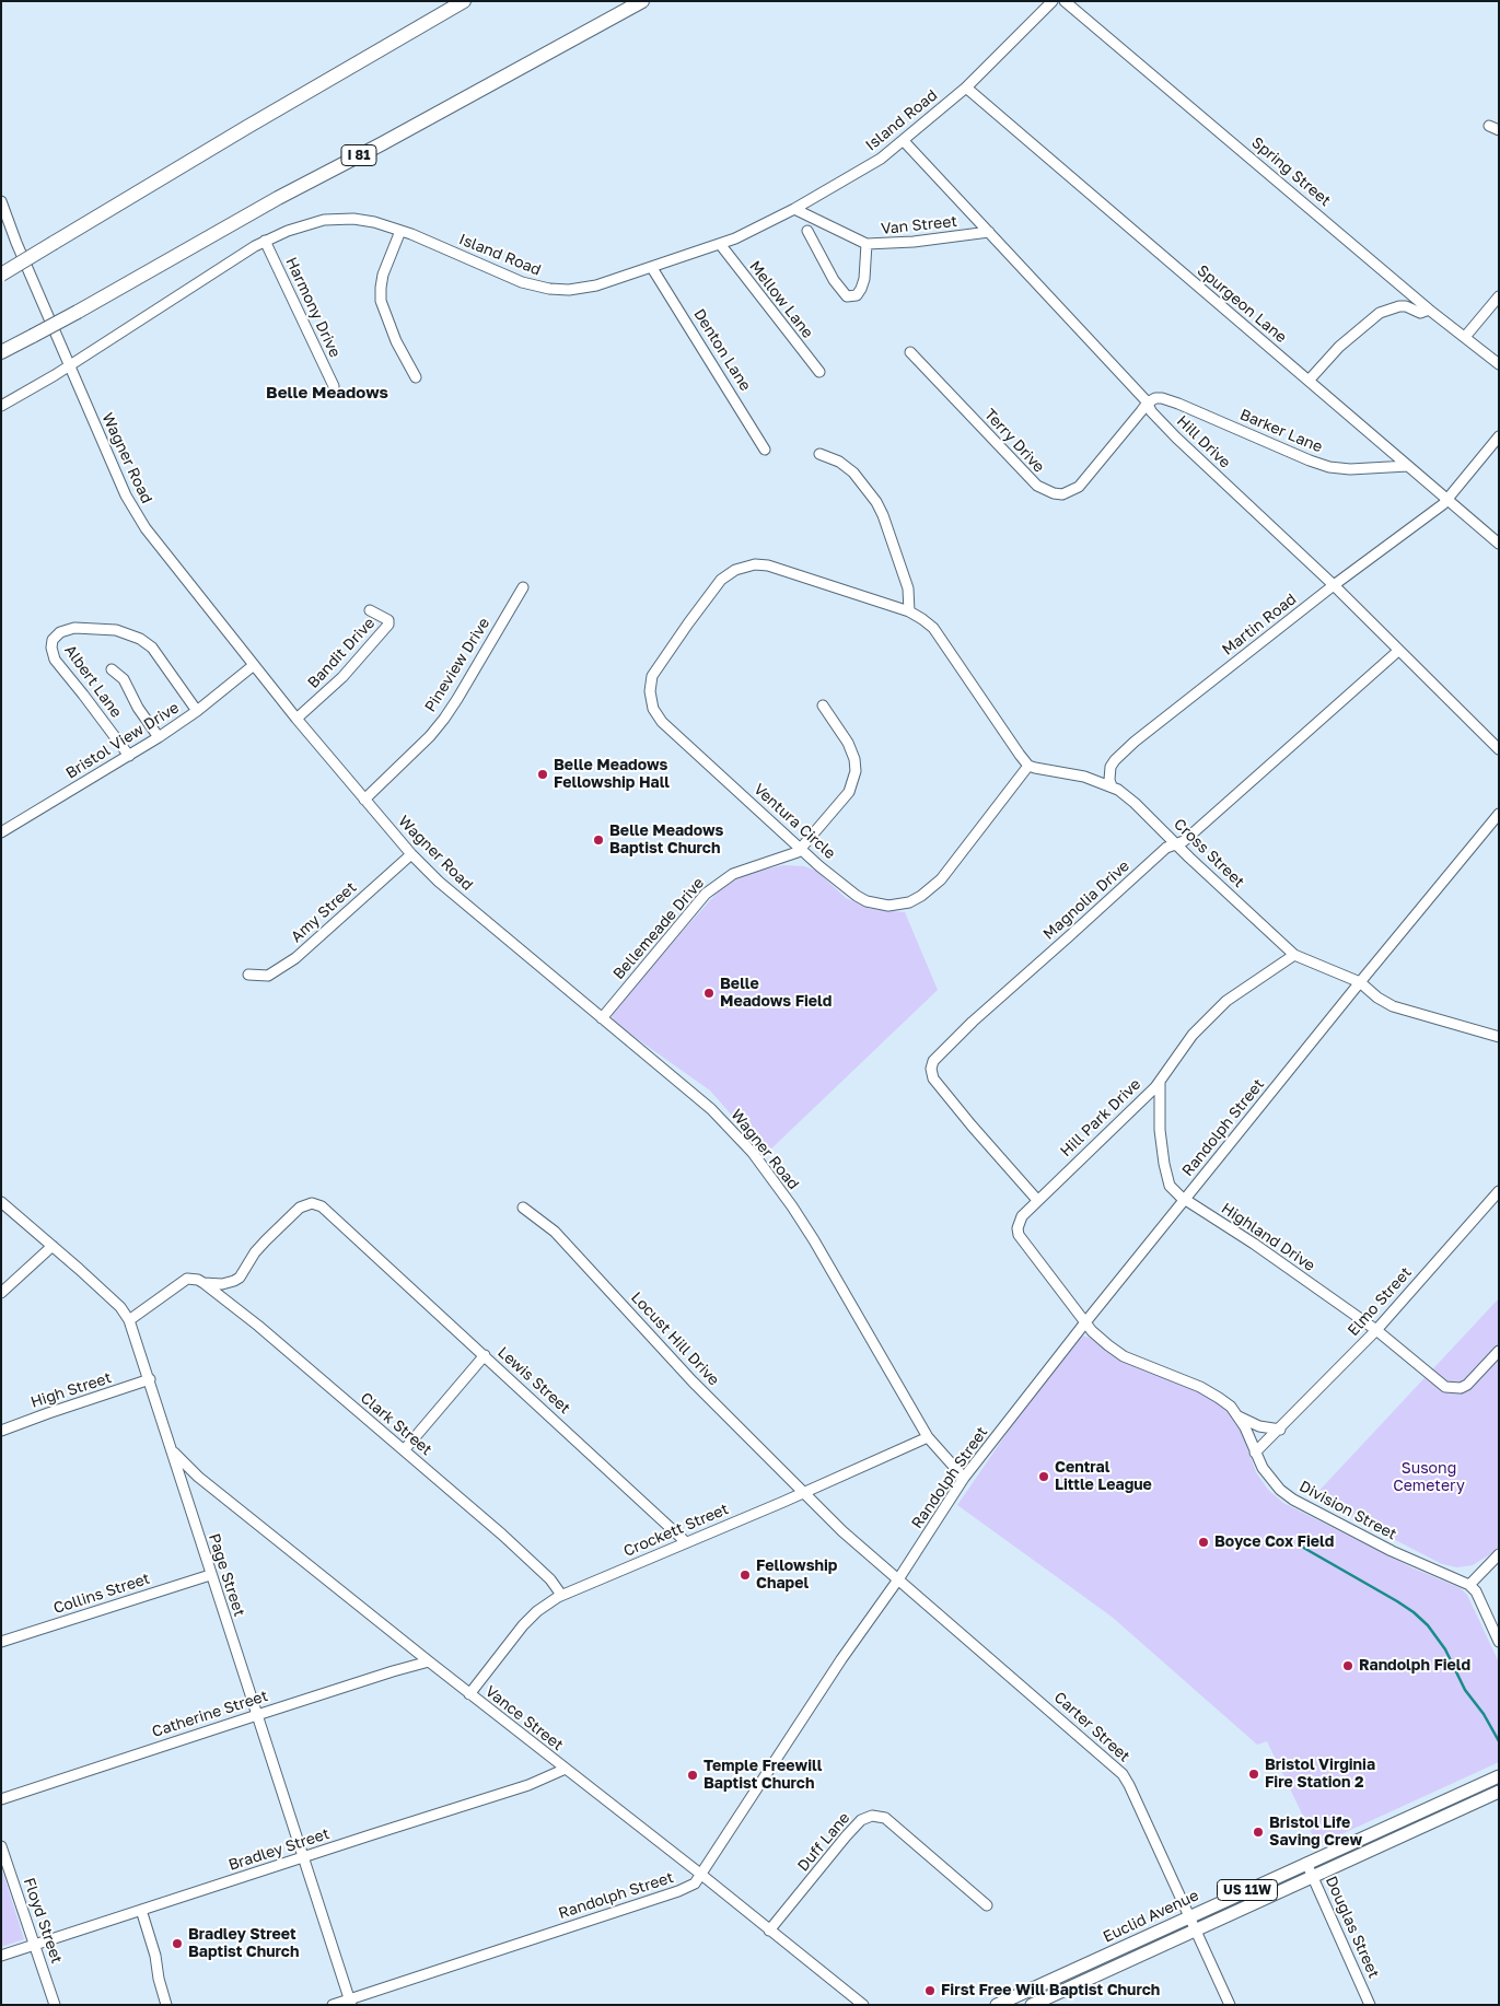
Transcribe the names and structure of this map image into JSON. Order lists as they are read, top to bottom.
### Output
{
  "streets": {
    "highway": ["I 81"],
    "main road": ["US 11W", "Euclid Avenue"],
    "street": [
      "Island Road",
      "Spring Street",
      "Van Street",
      "Mellow Lane",
      "Spurgeon Lane",
      "Harmony Drive",
      "Denton Lane",
      "Barker Lane",
      "Terry Drive",
      "Hill Drive",
      "Wagner Road",
      "Martin Road",
      "Bandit Drive",
      "Pineview Drive",
      "Albert Lane",
      "Bristol View Drive",
      "Ventura Circle",
      "Cross Street",
      "Magnolia Drive",
      "Amy Street",
      "Bellemeade Drive",
      "Hill Park Drive",
      "Randolph Street",
      "Highland Drive",
      "Elmo Street",
      "Locust Hill Drive",
      "Lewis Street",
      "High Street",
      "Clark Street",
      "Division Street",
      "Crockett Street",
      "Page Street",
      "Collins Street",
      "Catherine Street",
      "Vance Street",
      "Carter Street",
      "Duff Lane",
      "Bradley Street",
      "Floyd Street",
      "Douglas Street"
    ]
  },
  "crossings": [
    ["Island Road", "Van Street"],
    ["Island Road", "Mellow Lane"],
    ["Island Road", "Spurgeon Lane"],
    ["Island Road", "Harmony Drive"],
    ["Island Road", "Denton Lane"],
    ["Island Road", "Hill Drive"],
    ["Island Road", "Wagner Road"],
    ["Van Street", "Hill Drive"],
    ["Spurgeon Lane", "Barker Lane"],
    ["Spurgeon Lane", "Martin Road"],
    ["Barker Lane", "Terry Drive"],
    ["Barker Lane", "Hill Drive"],
    ["Terry Drive", "Hill Drive"],
    ["Hill Drive", "Martin Road"],
    ["Hill Drive", "Magnolia Drive"],
    ["Wagner Road", "Bandit Drive"],
    ["Wagner Road", "Pineview Drive"],
    ["Wagner Road", "Bristol View Drive"],
    ["Wagner Road", "Amy Street"],
    ["Wagner Road", "Bellemeade Drive"],
    ["Wagner Road", "Randolph Street"],
    ["Wagner Road", "Crockett Street"],
    ["Martin Road", "Cross Street"],
    ["Albert Lane", "Bristol View Drive"],
    ["Ventura Circle", "Cross Street"],
    ["Ventura Circle", "Bellemeade Drive"],
    ["Cross Street", "Magnolia Drive"],
    ["Cross Street", "Hill Park Drive"],
    ["Cross Street", "Randolph Street"],
    ["Magnolia Drive", "Hill Park Drive"],
    ["Hill Park Drive", "Randolph Street"],
    ["Hill Park Drive", "Highland Drive"],
    ["Hill Park Drive", "Division Street"],
    ["Randolph Street", "Highland Drive"],
    ["Randolph Street", "Locust Hill Drive"],
    ["Randolph Street", "Division Street"],
    ["Randolph Street", "Page Street"],
    ["Randolph Street", "Vance Street"],
    ["Randolph Street", "Carter Street"],
    ["Highland Drive", "Elmo Street"],
    ["Elmo Street", "Division Street"],
    ["Locust Hill Drive", "Crockett Street"],
    ["Locust Hill Drive", "Carter Street"],
    ["Lewis Street", "Clark Street"],
    ["Lewis Street", "Crockett Street"],
    ["Lewis Street", "Page Street"],
    ["High Street", "Page Street"],
    ["Clark Street", "Crockett Street"],
    ["Crockett Street", "Vance Street"],
    ["Page Street", "Collins Street"],
    ["Page Street", "Catherine Street"],
    ["Page Street", "Vance Street"],
    ["Page Street", "Bradley Street"],
    ["Catherine Street", "Vance Street"],
    ["Vance Street", "Duff Lane"],
    ["Vance Street", "Bradley Street"],
    ["Carter Street", "Euclid Avenue"],
    ["Bradley Street", "Floyd Street"],
    ["Euclid Avenue", "Douglas Street"]
  ],
  "districts": ["Belle Meadows"],
  "parks": ["Susong Cemetery"],
  "places": [
    "Belle Meadows Fellowship Hall",
    "Belle Meadows Baptist Church",
    "Belle Meadows Field",
    "Central Little League",
    "Boyce Cox Field",
    "Fellowship Chapel",
    "Randolph Field",
    "Bristol Virginia Fire Station 2",
    "Temple Freewill Baptist Church",
    "Bristol Life Saving Crew",
    "Bradley Street Baptist Church",
    "First Free Will Baptist Church"
  ]
}
